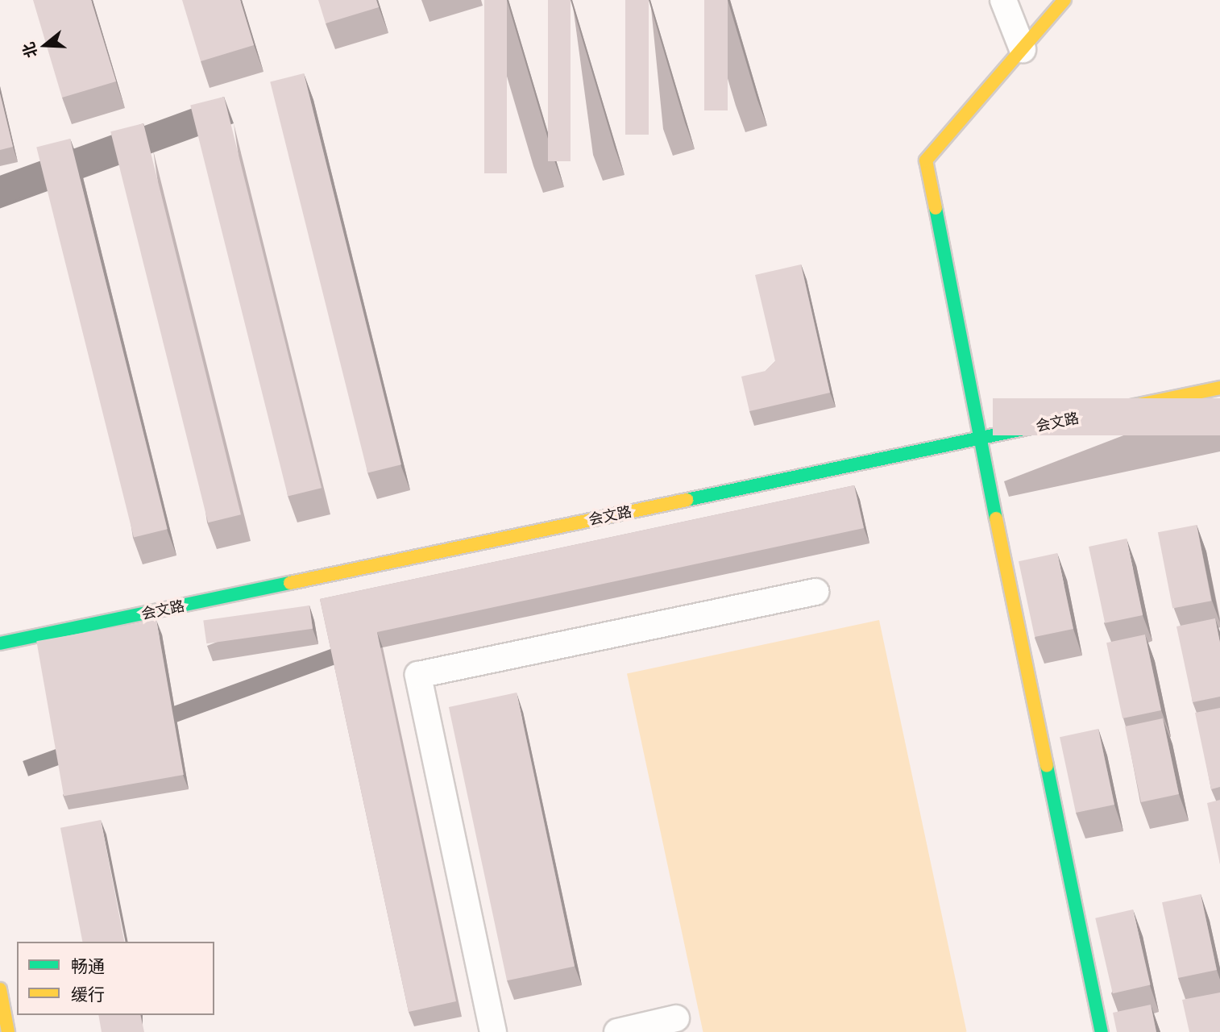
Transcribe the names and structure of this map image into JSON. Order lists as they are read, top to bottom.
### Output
{
  "streets": {
    "street": ["会文路"]
  },
  "legend": ["畅通", "缓行"],
  "north": "left"
}
